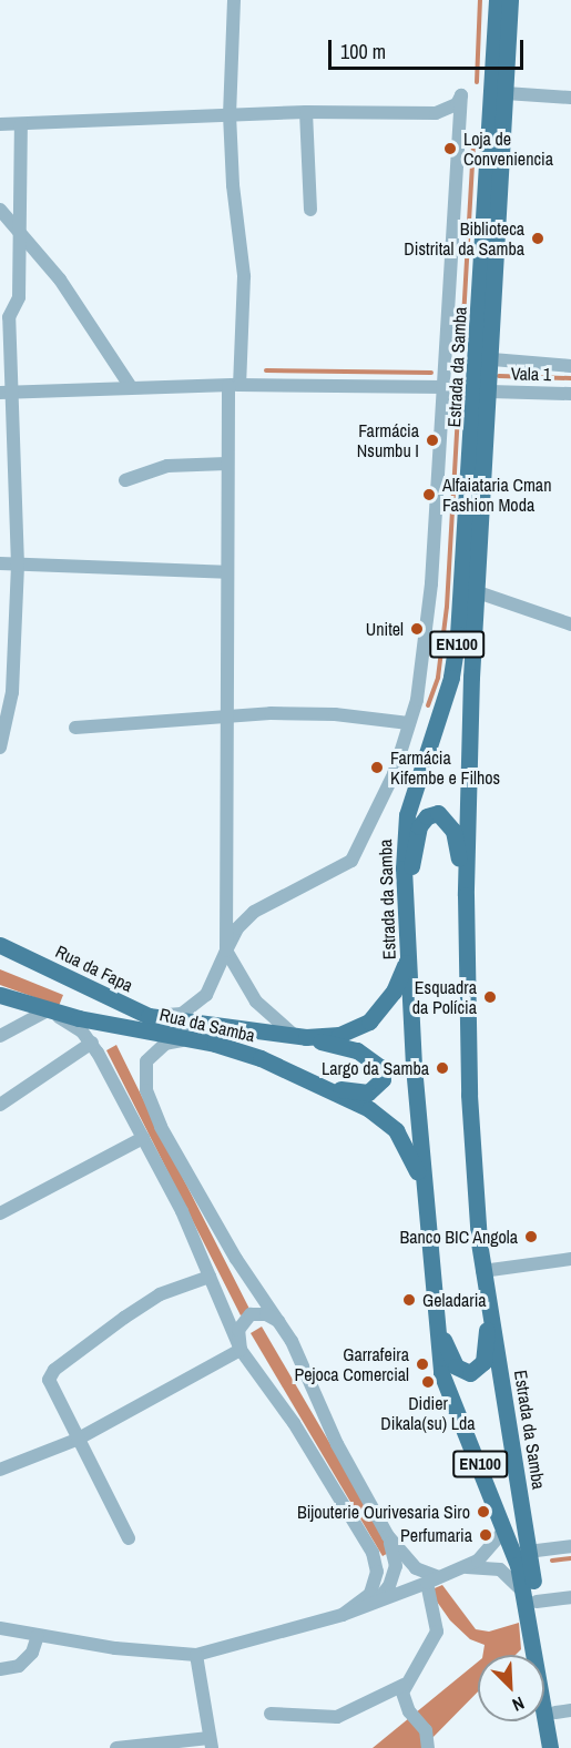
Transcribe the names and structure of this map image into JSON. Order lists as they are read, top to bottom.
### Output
{
  "streets": {
    "main road": [
      "Estrada da Samba",
      "EN100",
      "Rua da Fapa",
      "Rua da Samba"
    ],
    "street": ["Vala 1"]
  },
  "crossings": [
    ["Estrada da Samba", "Vala 1"],
    ["Estrada da Samba", "Rua da Fapa"],
    ["Estrada da Samba", "Rua da Samba"]
  ],
  "places": [
    "Loja de Conveniencia",
    "Biblioteca Distrital da Samba",
    "Farmácia Nsumbu I",
    "Alfaiataria Cman Fashion Moda",
    "Unitel",
    "Farmácia Kifembe e Filhos",
    "Esquadra da Polícia",
    "Largo da Samba",
    "Banco BIC Angola",
    "Geladaria",
    "Garrafeira Pejoca Comercial",
    "Didier Dikala(su) Lda",
    "Bijouterie Ourivesaria Siro",
    "Perfumaria"
  ],
  "scale_bar": "100 m",
  "north": "bottom right"
}
